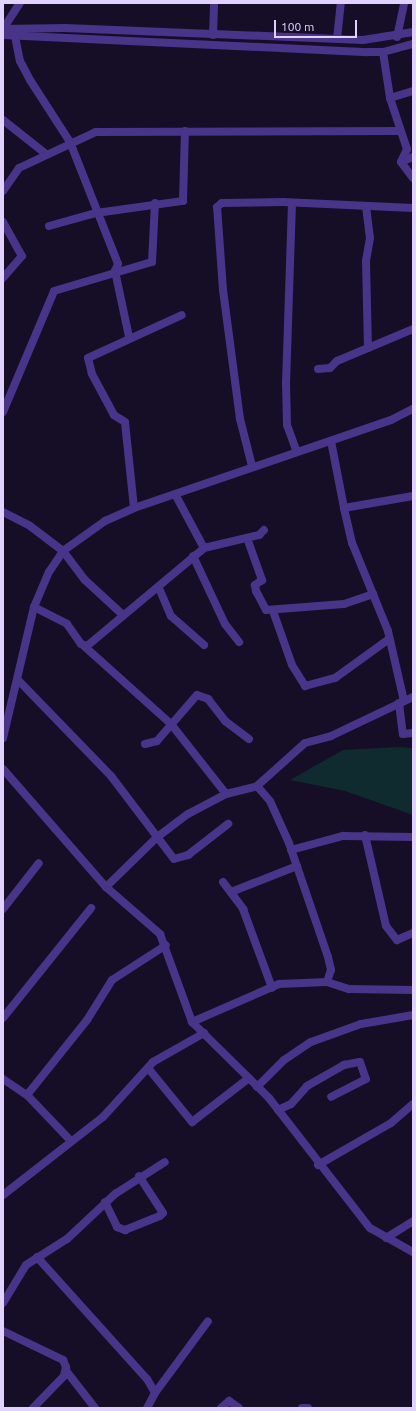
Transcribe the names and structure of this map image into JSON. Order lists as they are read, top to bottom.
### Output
{
  "scale_bar": "100 m"
}
